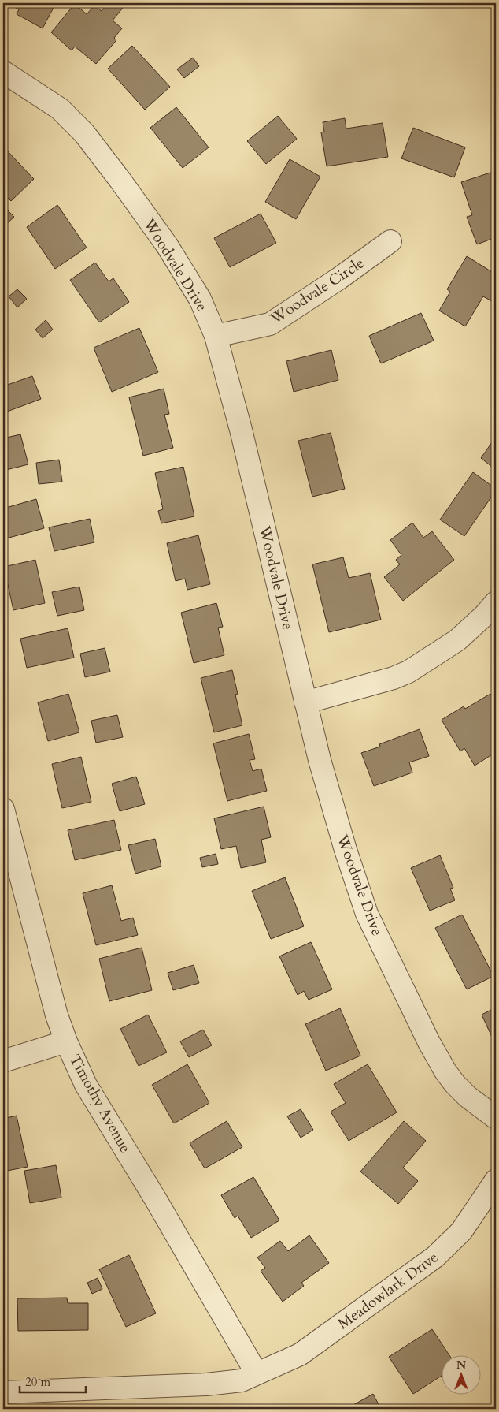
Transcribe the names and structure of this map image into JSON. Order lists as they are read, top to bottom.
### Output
{
  "streets": {
    "street": [
      "Woodvale Drive",
      "Woodvale Circle",
      "Timothy Avenue",
      "Meadowlark Drive"
    ]
  },
  "crossings": [
    ["Woodvale Drive", "Woodvale Circle"],
    ["Timothy Avenue", "Meadowlark Drive"]
  ],
  "scale_bar": "20 m",
  "north": "top"
}
